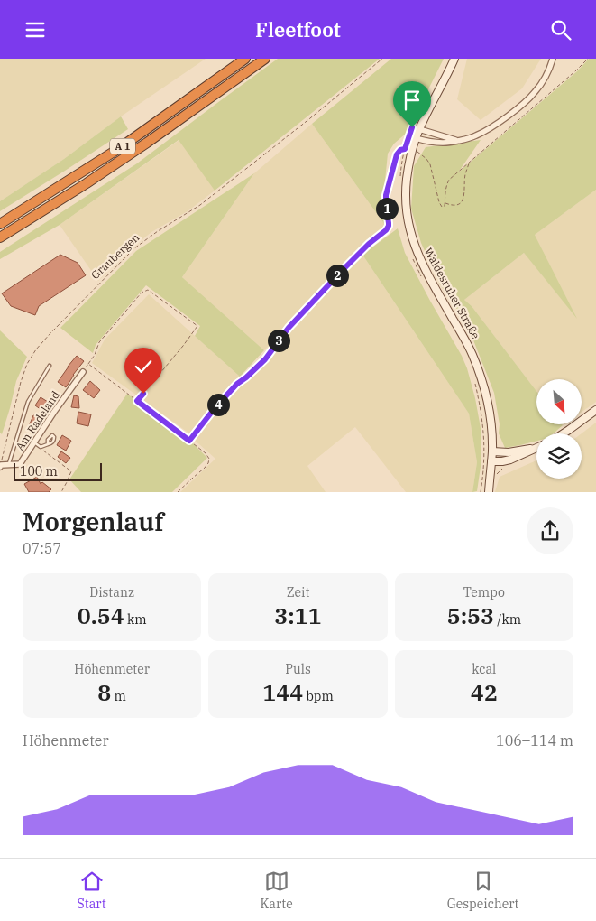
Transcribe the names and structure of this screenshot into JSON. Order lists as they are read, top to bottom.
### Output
{
  "streets": {
    "highway": ["A 1"],
    "street": ["Waldesruher Straße", "Am Radeland"],
    "path": ["Graubergen"]
  },
  "crossings": [
    ["Graubergen", "Am Radeland"]
  ],
  "scale_bar": "100 m",
  "north": "bottom right",
  "page": {
    "header": "Fleetfoot",
    "pins": [
      "1",
      "2",
      "3",
      "4"
    ],
    "scale": "100 m",
    "heading": ["Morgenlauf", "07:57"],
    "stats": [
      ["Distanz", "0.54 km"],
      ["Zeit", "3:11"],
      ["Tempo", "5:53 /km"],
      ["Höhenmeter", "8 m"],
      ["Puls", "144 bpm"],
      ["kcal", "42"]
    ],
    "chart": ["Höhenmeter", "106–114 m"],
    "tabs": ["Start", "Karte", "Gespeichert"]
  }
}
